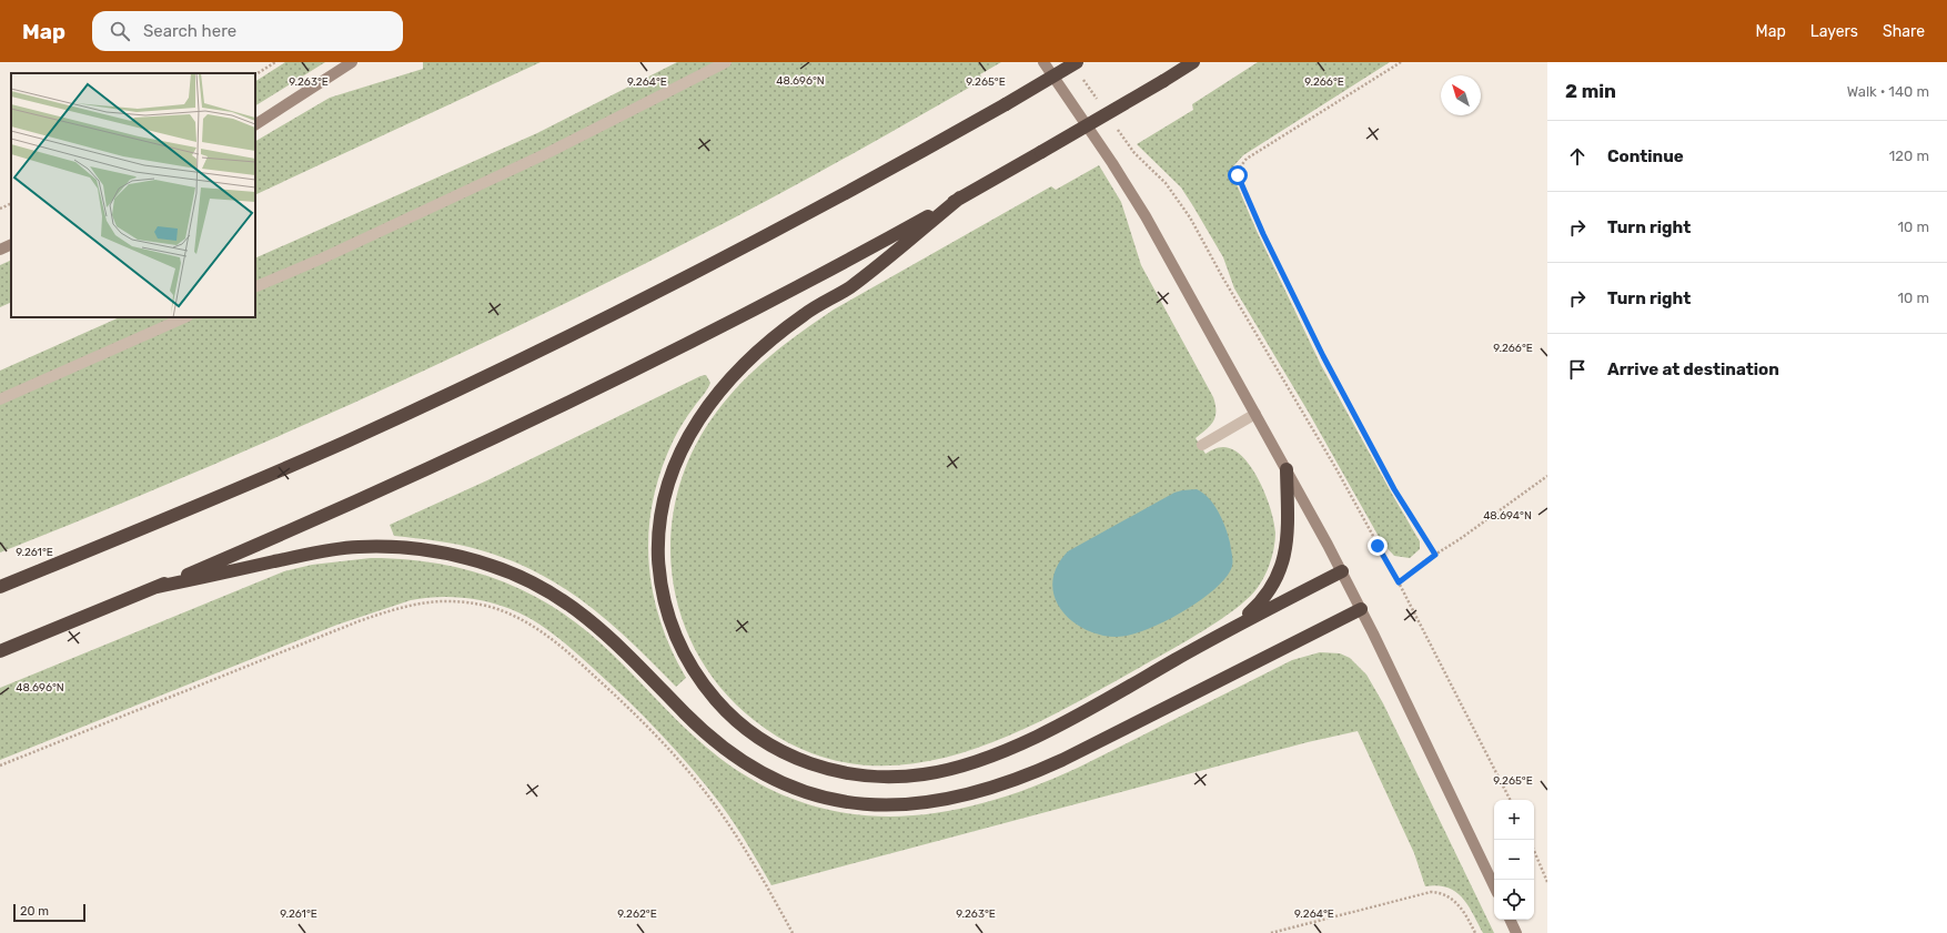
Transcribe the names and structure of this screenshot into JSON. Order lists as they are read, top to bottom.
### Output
{
  "scale_bar": "20 m",
  "north": "top left",
  "page": {
    "header": "Map",
    "search": "Search here",
    "nav": ["Map", "Layers", "Share"],
    "heading": ["2 min", "Walk · 140 m"],
    "list": [
      ["Continue", "120 m"],
      ["Turn right", "10 m"],
      ["Turn right", "10 m"],
      "Arrive at destination"
    ],
    "map_buttons": ["+", "−"],
    "scale": "20 m"
  },
  "coordinates": [
    "48.696°N",
    "9.263°E",
    "9.264°E",
    "9.265°E",
    "9.266°E",
    "48.694°N",
    "9.261°E",
    "9.262°E"
  ]
}
